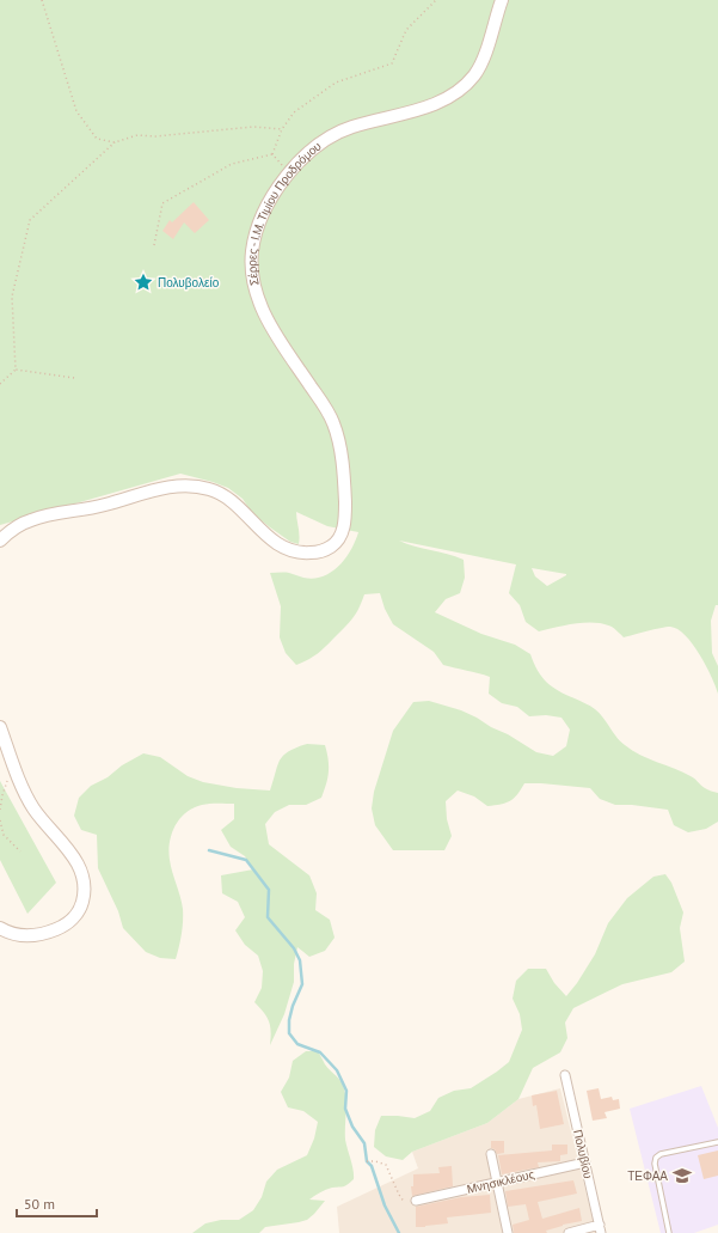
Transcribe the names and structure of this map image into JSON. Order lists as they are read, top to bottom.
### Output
{
  "streets": {
    "street": ["Σέρρες - Ι.Μ. Τιμίου Προδρόμου", "Πολυβίου", "Μνησικλέους"]
  },
  "crossings": [
    ["Πολυβίου", "Μνησικλέους"]
  ],
  "places": {
    "place": ["Πολυβολείο"],
    "school or university": ["ΤΕΦΑΑ"]
  },
  "scale_bar": "50 m"
}
